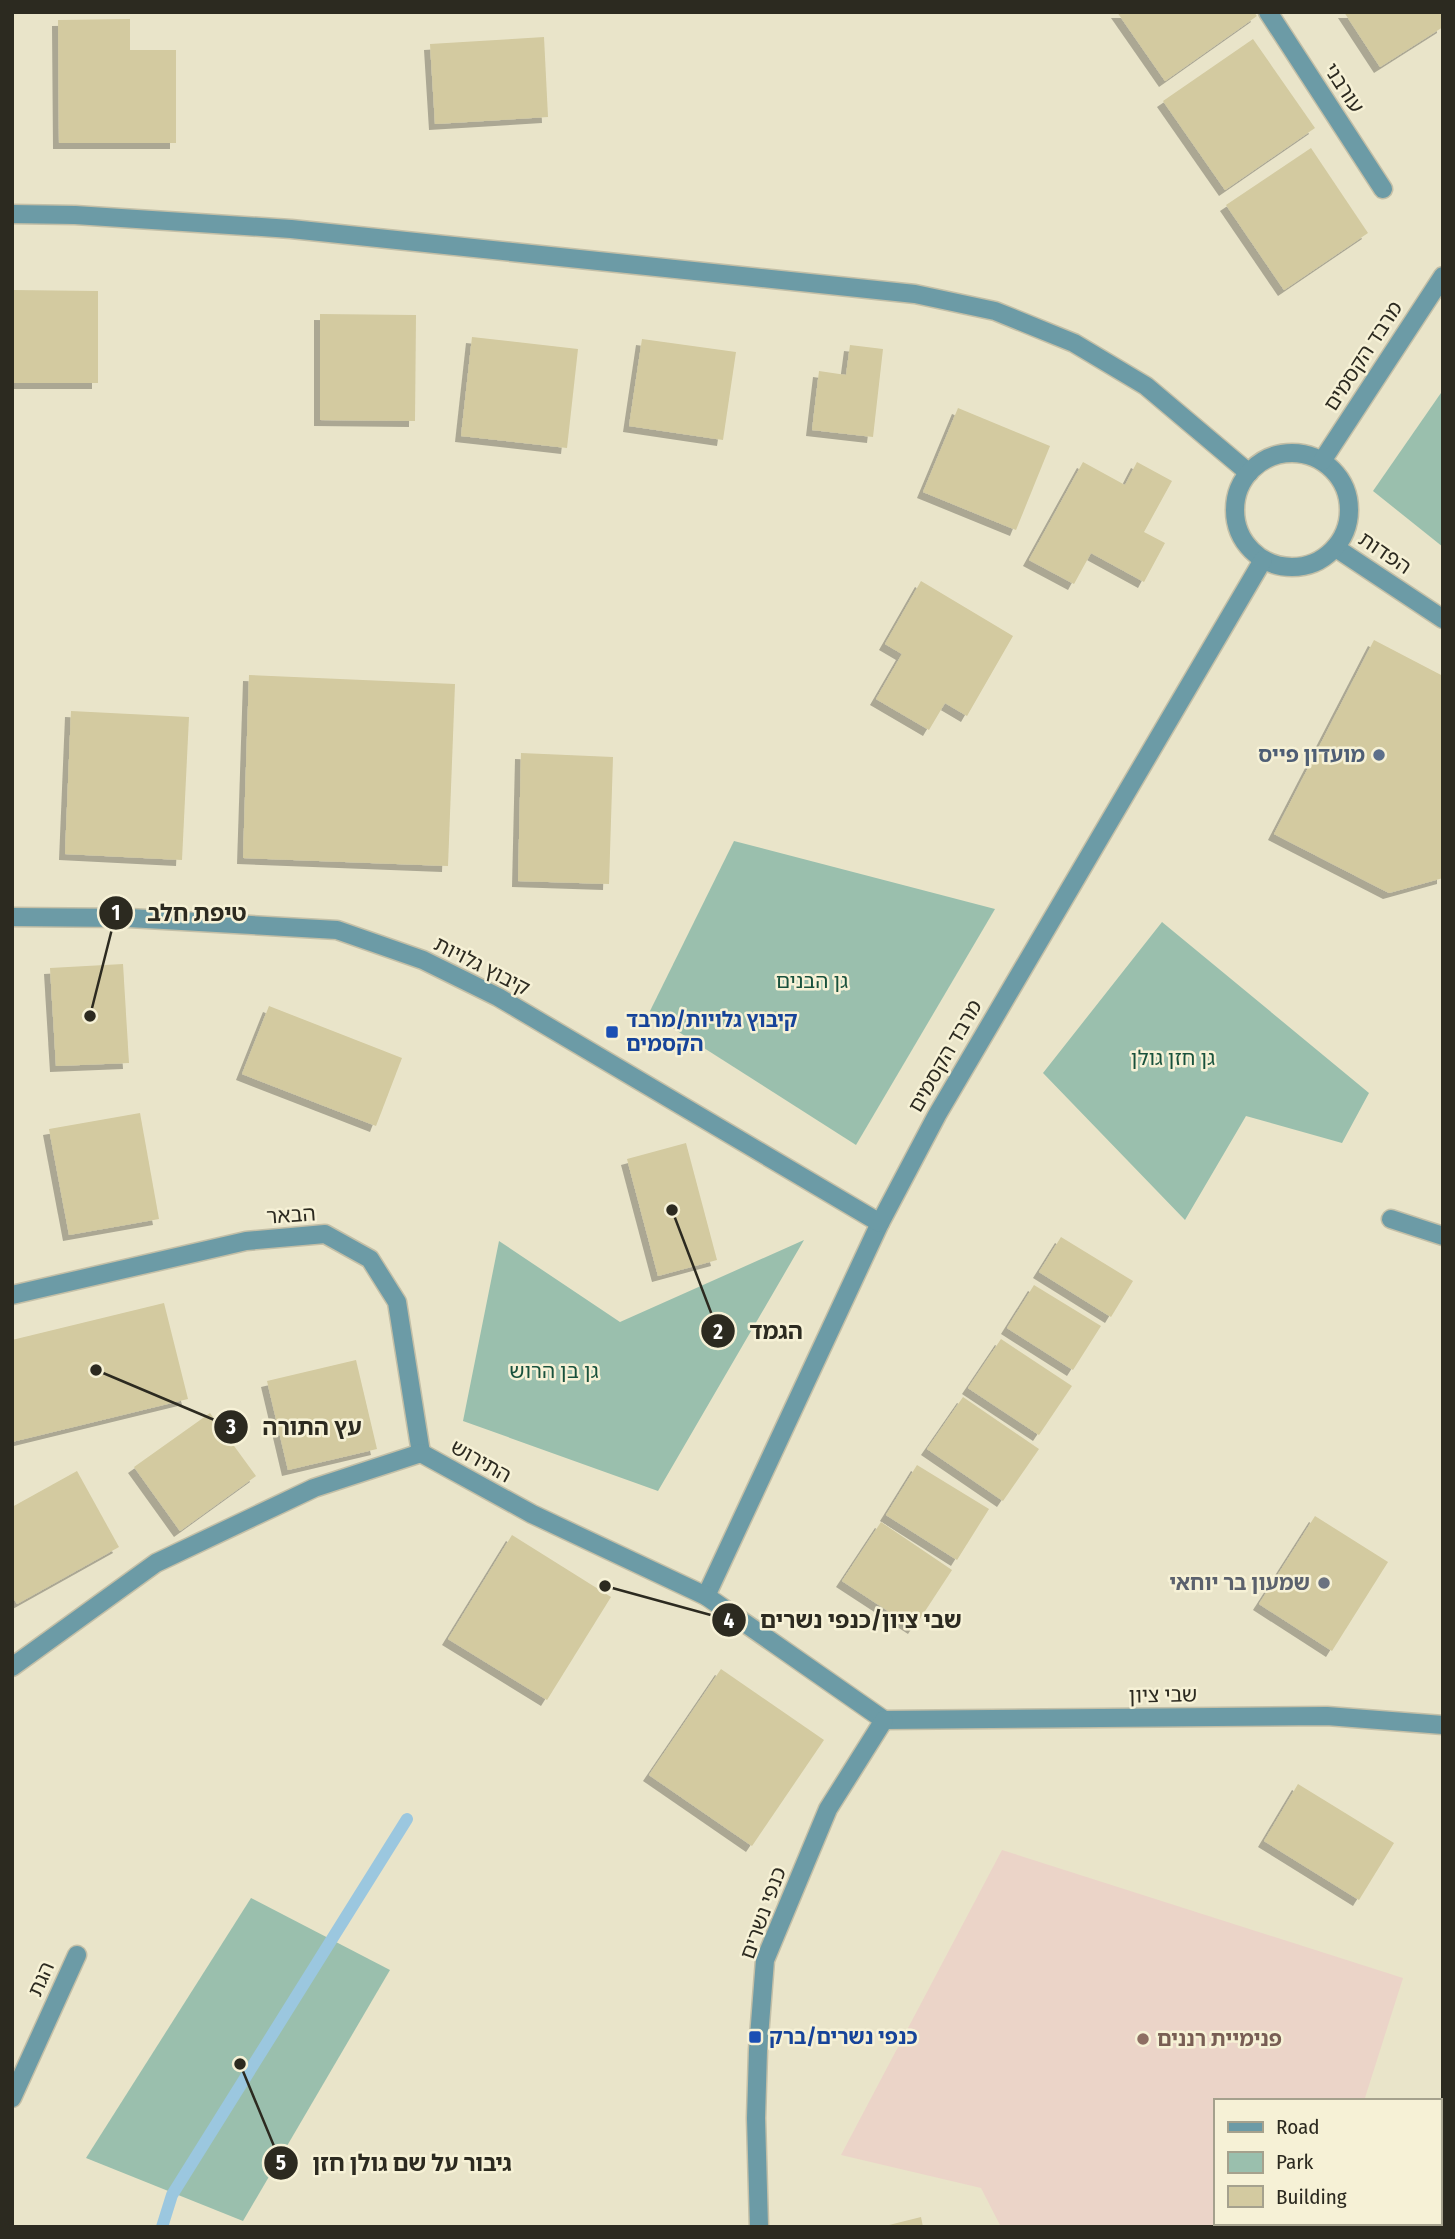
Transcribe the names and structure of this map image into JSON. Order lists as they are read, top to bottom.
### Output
{
  "streets": {
    "street": [
      "עורבני",
      "מרבד הקסמים",
      "הפדות",
      "קיבוץ גלויות",
      "הבאר",
      "התירוש",
      "שבי ציון",
      "כנפי נשרים",
      "הגת"
    ]
  },
  "crossings": [
    ["מרבד הקסמים", "הפדות"],
    ["מרבד הקסמים", "קיבוץ גלויות"],
    ["מרבד הקסמים", "התירוש"],
    ["הבאר", "התירוש"],
    ["התירוש", "שבי ציון"],
    ["התירוש", "כנפי נשרים"],
    ["שבי ציון", "כנפי נשרים"]
  ],
  "parks": ["גן הבנים", "גן חזן גולן", "גן בן הרוש"],
  "places": {
    "other": [
      "מועדון פייס",
      "טיפת חלב",
      "הגמד",
      "עץ התורה",
      "שמעון בר יוחאי",
      "שבי ציון/כנפי נשרים",
      "פנימיית רננים",
      "גיבור על שם גולן חזן"
    ],
    "transit": ["קיבוץ גלויות/מרבד הקסמים", "כנפי נשרים/ברק"]
  },
  "legend": ["Road", "Park", "Building"]
}
